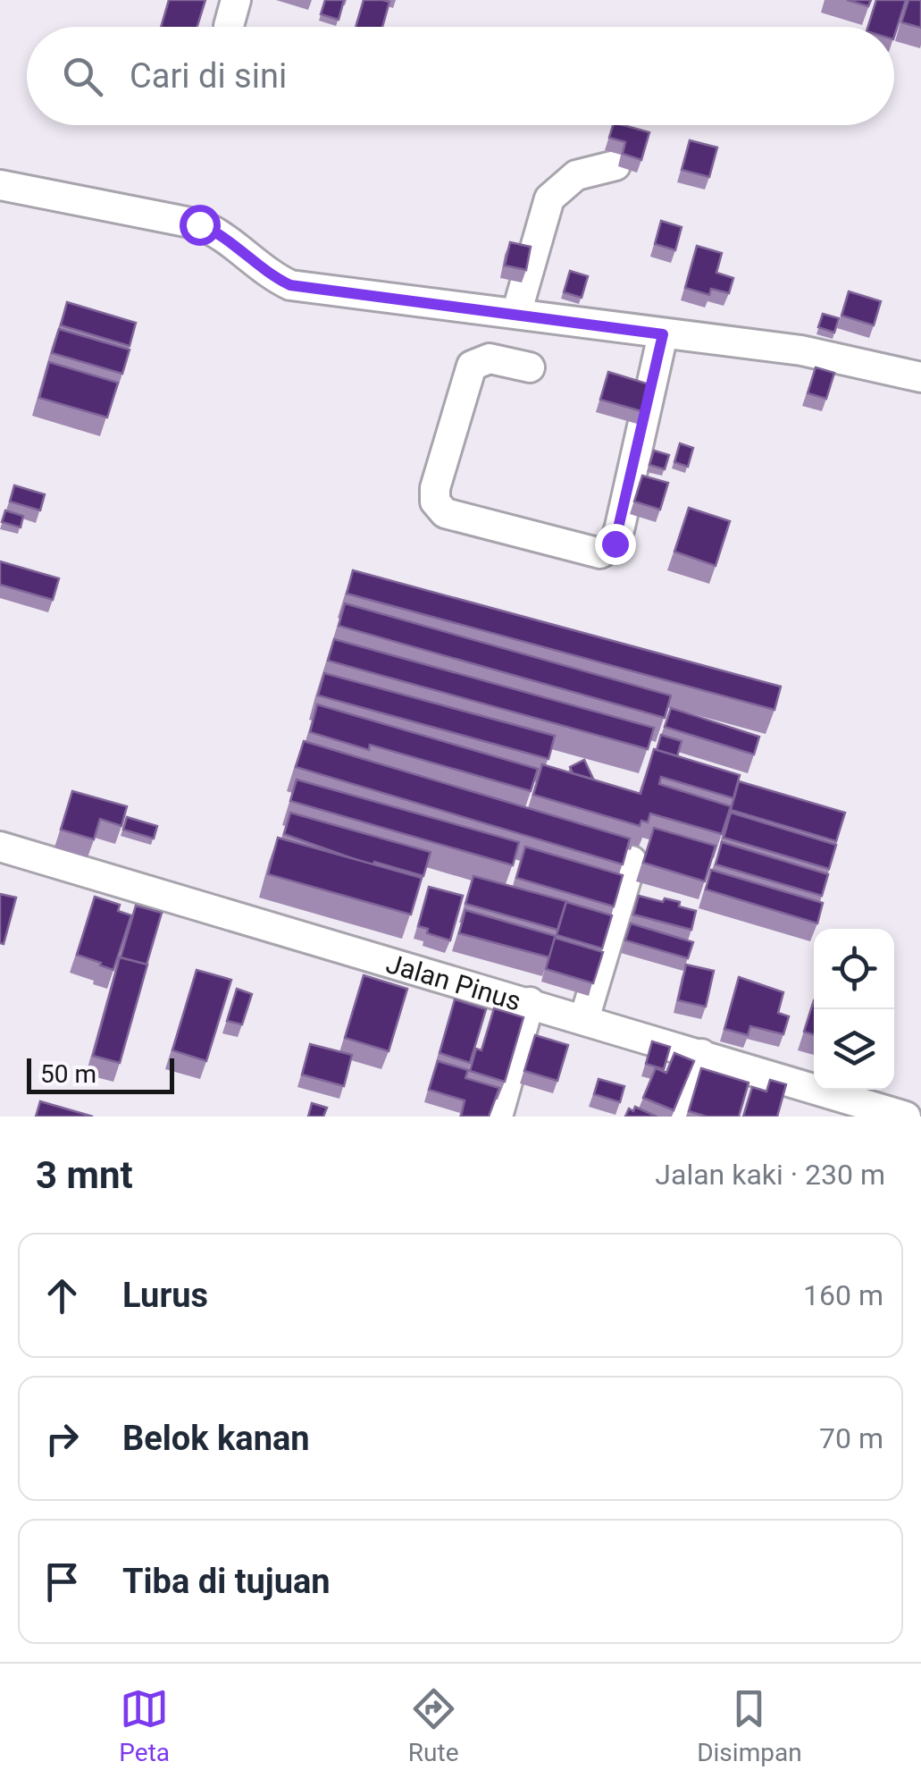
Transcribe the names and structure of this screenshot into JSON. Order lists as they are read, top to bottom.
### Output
{
  "streets": {
    "street": ["Jalan Pinus"]
  },
  "scale_bar": "50 m",
  "page": {
    "search": "Cari di sini",
    "scale": "50 m",
    "heading": ["3 mnt", "Jalan kaki · 230 m"],
    "list": [
      ["Lurus", "160 m"],
      ["Belok kanan", "70 m"],
      "Tiba di tujuan"
    ],
    "nav": ["Peta", "Rute", "Disimpan"]
  }
}
